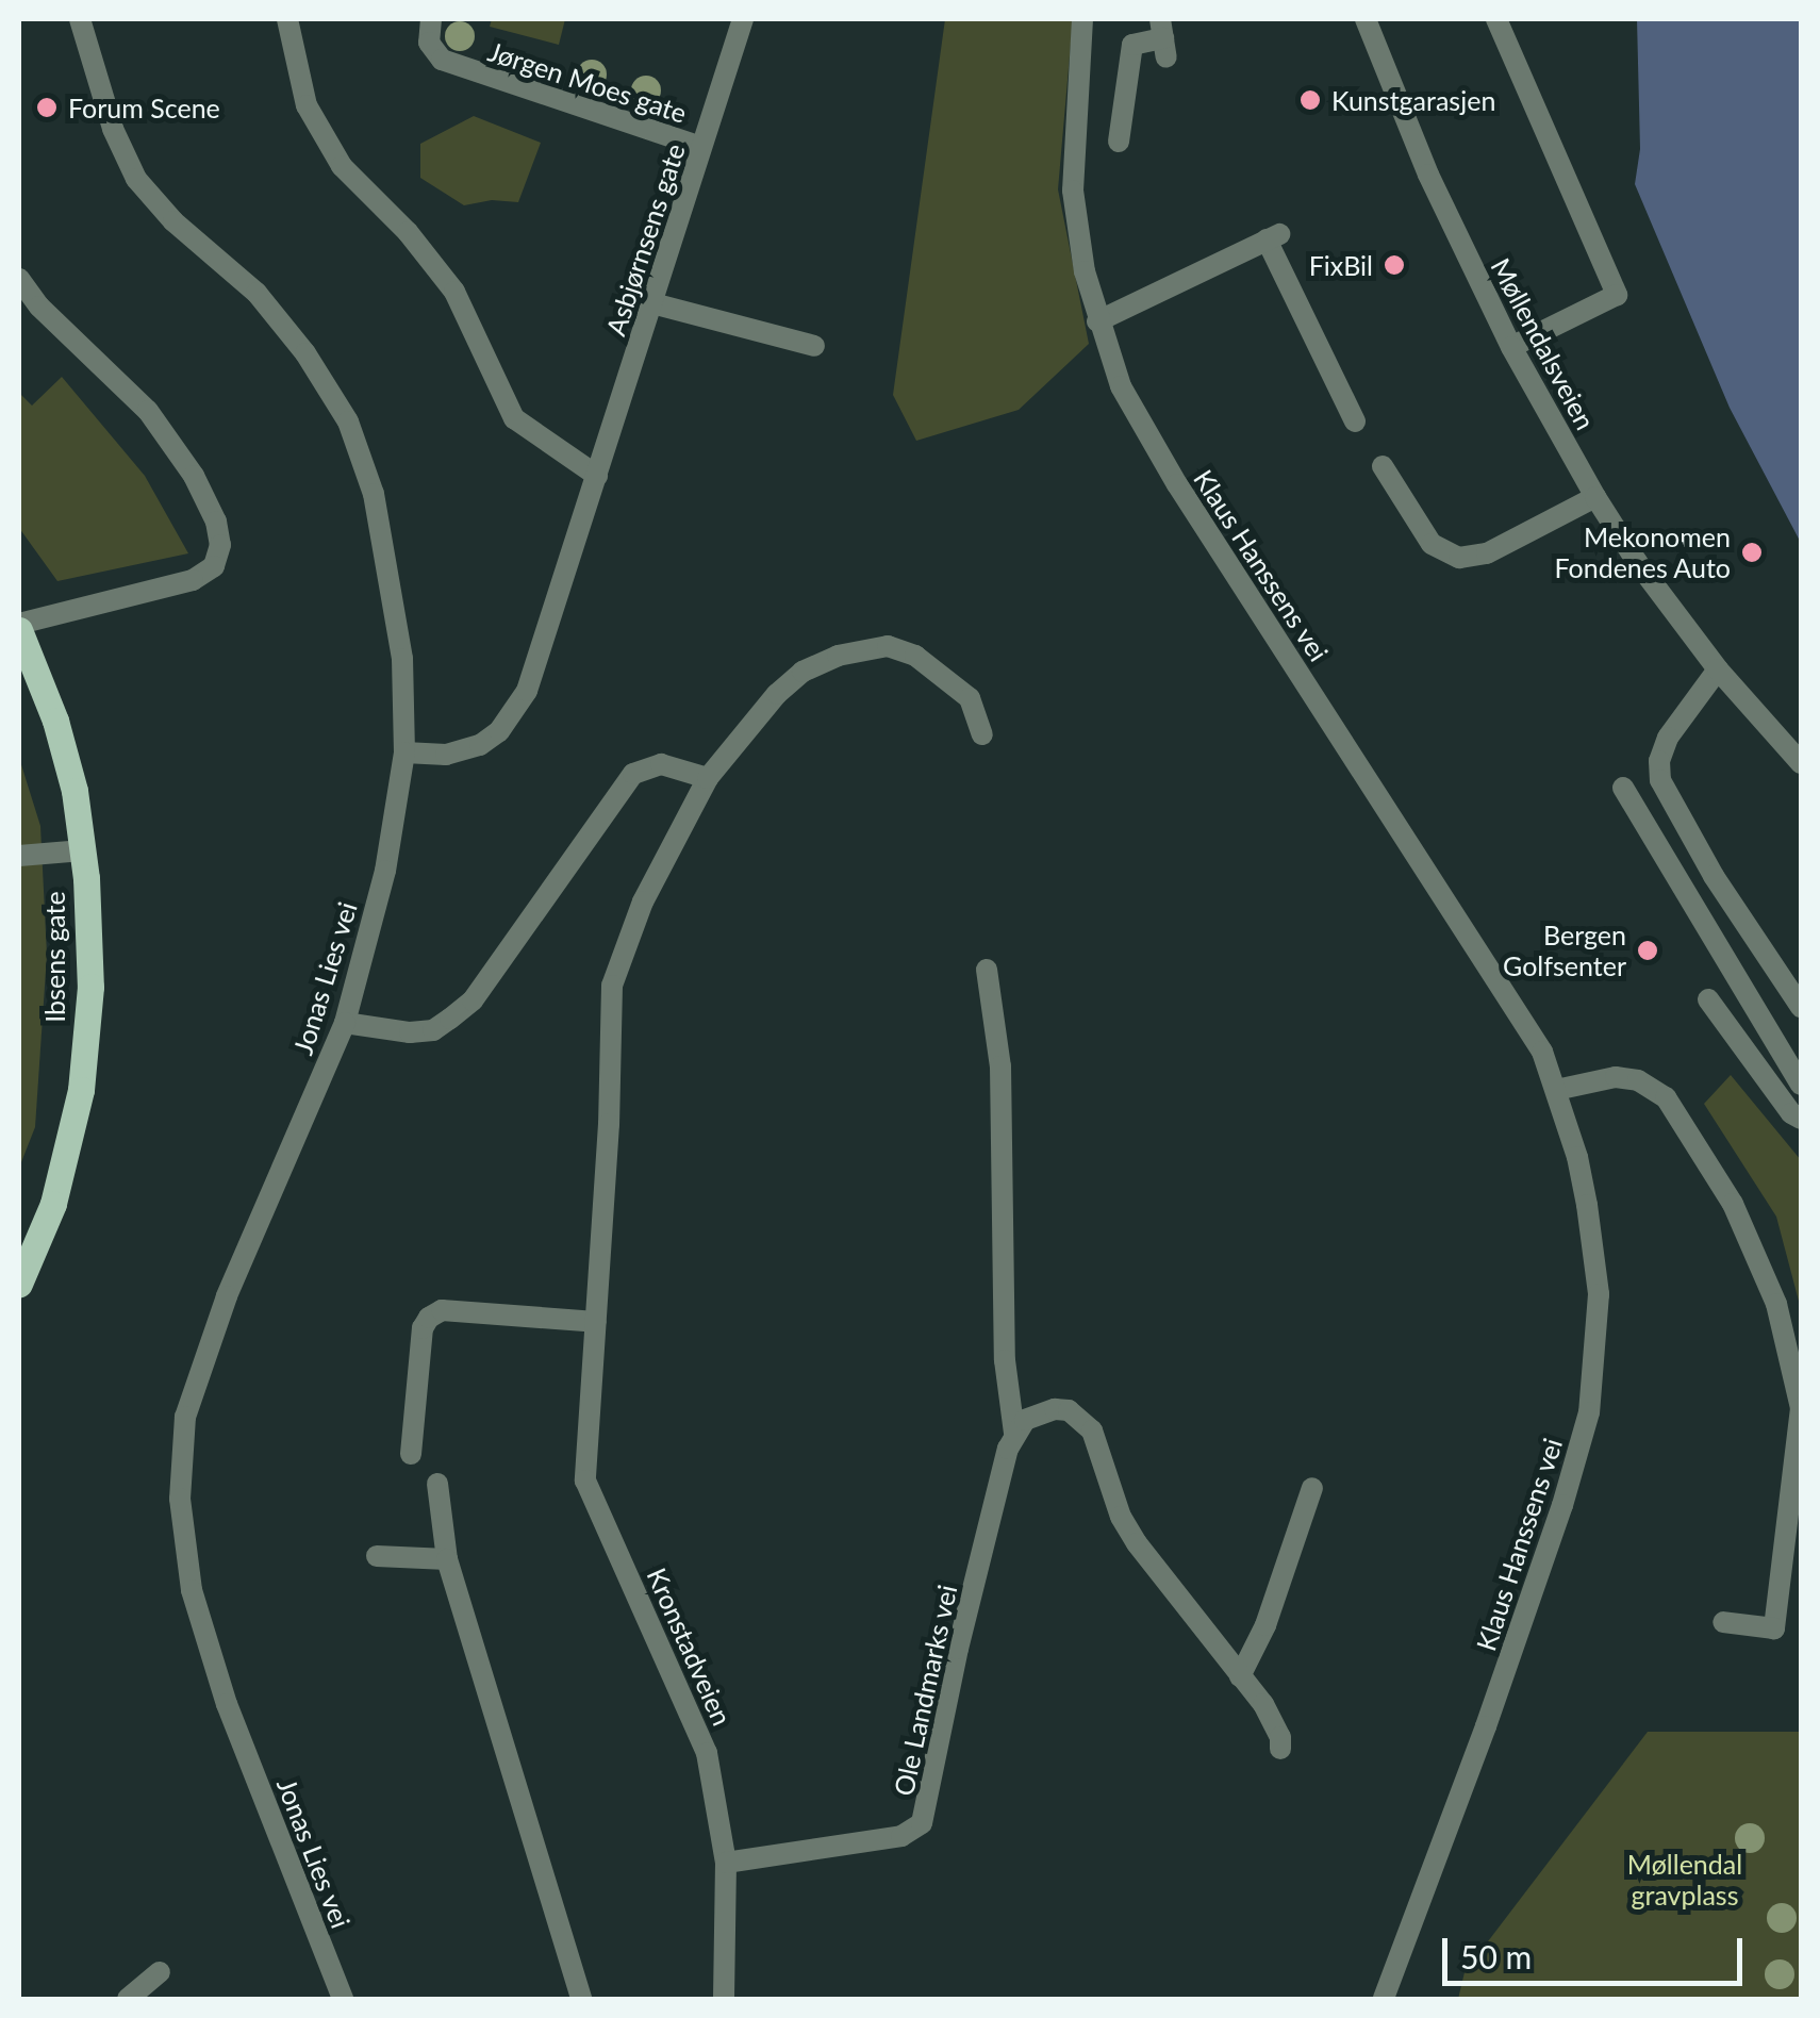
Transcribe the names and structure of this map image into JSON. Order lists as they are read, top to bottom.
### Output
{
  "streets": {
    "main road": ["Ibsens gate"],
    "street": [
      "Jørgen Moes gate",
      "Asbjørnsens gate",
      "Møllendalsveien",
      "Klaus Hanssens vei",
      "Jonas Lies vei",
      "Kronstadveien",
      "Ole Landmarks vei"
    ]
  },
  "crossings": [
    ["Jørgen Moes gate", "Asbjørnsens gate"],
    ["Asbjørnsens gate", "Jonas Lies vei"],
    ["Kronstadveien", "Ole Landmarks vei"]
  ],
  "parks": ["Møllendal gravplass"],
  "places": [
    "Kunstgarasjen",
    "Forum Scene",
    "FixBil",
    "Mekonomen Fondenes Auto",
    "Bergen Golfsenter"
  ],
  "scale_bar": "50 m"
}
